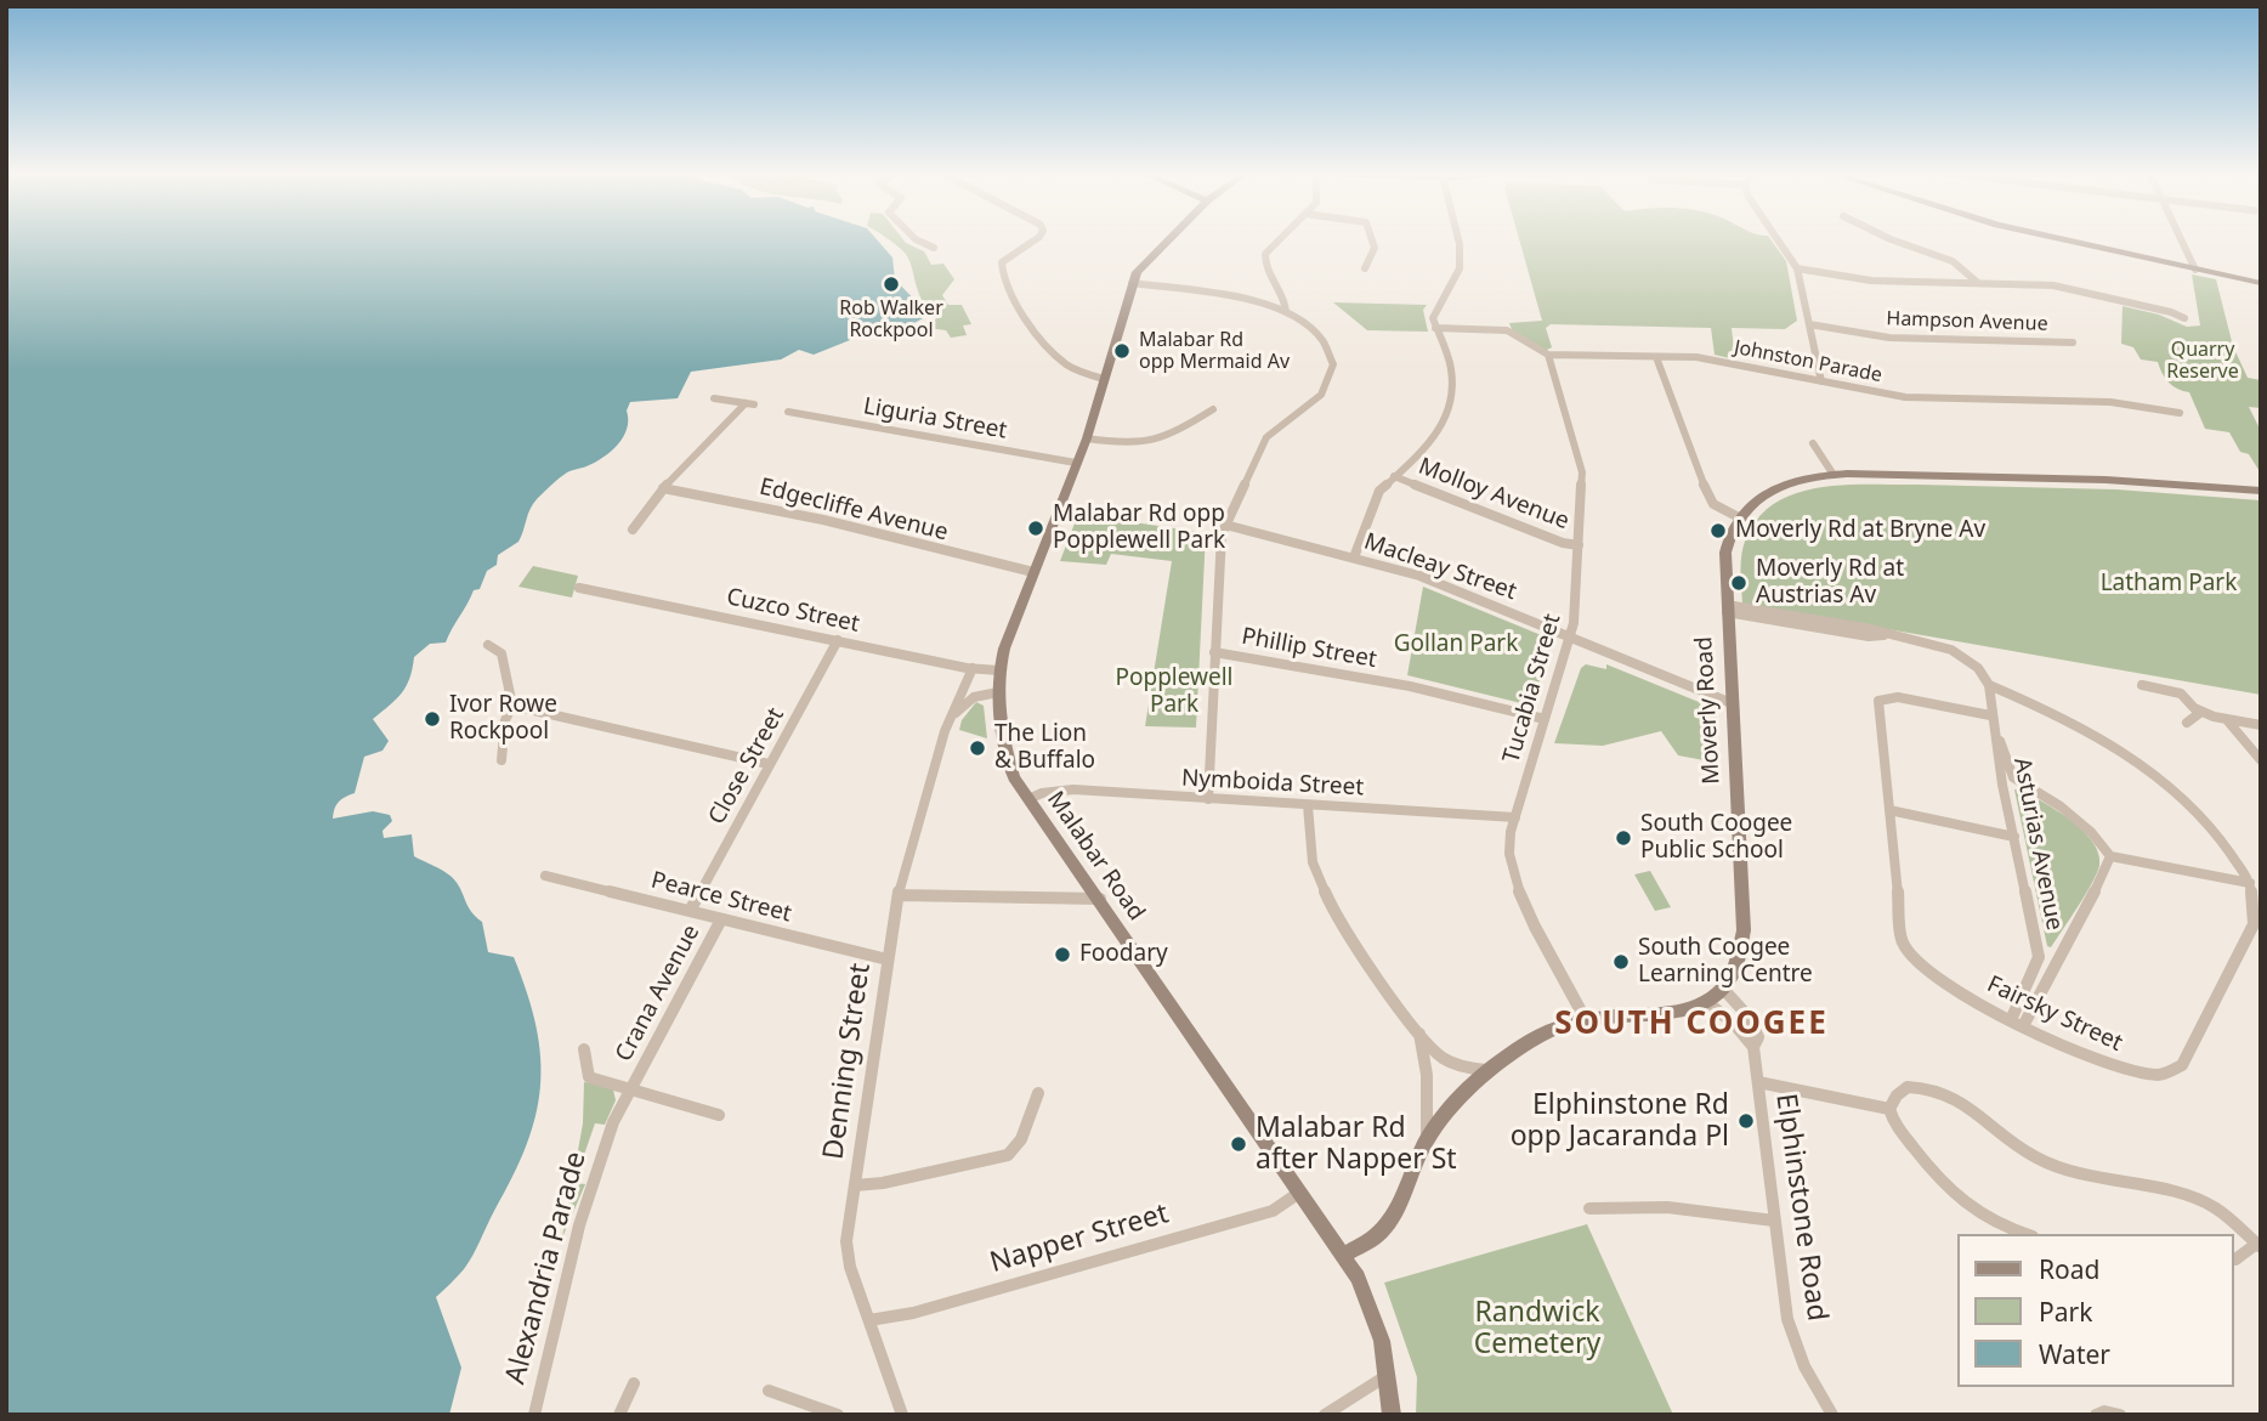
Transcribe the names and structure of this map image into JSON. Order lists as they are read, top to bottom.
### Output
{
  "streets": {
    "street": [
      "Hampson Avenue",
      "Johnston Parade",
      "Liguria Street",
      "Molloy Avenue",
      "Edgecliffe Avenue",
      "Macleay Street",
      "Cuzco Street",
      "Phillip Street",
      "Tucabia Street",
      "Moverly Road",
      "Close Street",
      "Nymboida Street",
      "Asturias Avenue",
      "Malabar Road",
      "Pearce Street",
      "Crana Avenue",
      "Fairsky Street",
      "Denning Street",
      "Elphinstone Road",
      "Napper Street",
      "Alexandria Parade"
    ]
  },
  "crossings": [
    ["Johnston Parade", "Tucabia Street"],
    ["Liguria Street", "Malabar Road"],
    ["Molloy Avenue", "Tucabia Street"],
    ["Edgecliffe Avenue", "Malabar Road"],
    ["Macleay Street", "Tucabia Street"],
    ["Macleay Street", "Moverly Road"],
    ["Cuzco Street", "Close Street"],
    ["Cuzco Street", "Malabar Road"],
    ["Cuzco Street", "Denning Street"],
    ["Phillip Street", "Tucabia Street"],
    ["Tucabia Street", "Moverly Road"],
    ["Tucabia Street", "Nymboida Street"],
    ["Moverly Road", "Malabar Road"],
    ["Moverly Road", "Elphinstone Road"],
    ["Close Street", "Pearce Street"],
    ["Nymboida Street", "Malabar Road"],
    ["Asturias Avenue", "Fairsky Street"],
    ["Malabar Road", "Napper Street"],
    ["Pearce Street", "Crana Avenue"],
    ["Pearce Street", "Denning Street"],
    ["Crana Avenue", "Alexandria Parade"],
    ["Denning Street", "Napper Street"]
  ],
  "districts": ["SOUTH COOGEE"],
  "parks": [
    "Quarry Reserve",
    "Latham Park",
    "Gollan Park",
    "Popplewell Park",
    "Randwick Cemetery"
  ],
  "places": [
    "Rob Walker Rockpool",
    "Malabar Rd opp Mermaid Av",
    "Malabar Rd opp Popplewell Park",
    "Moverly Rd at Bryne Av",
    "Moverly Rd at Austrias Av",
    "Ivor Rowe Rockpool",
    "The Lion & Buffalo",
    "South Coogee Public School",
    "Foodary",
    "South Coogee Learning Centre",
    "Elphinstone Rd opp Jacaranda Pl",
    "Malabar Rd after Napper St"
  ],
  "legend": ["Road", "Park", "Water"]
}
